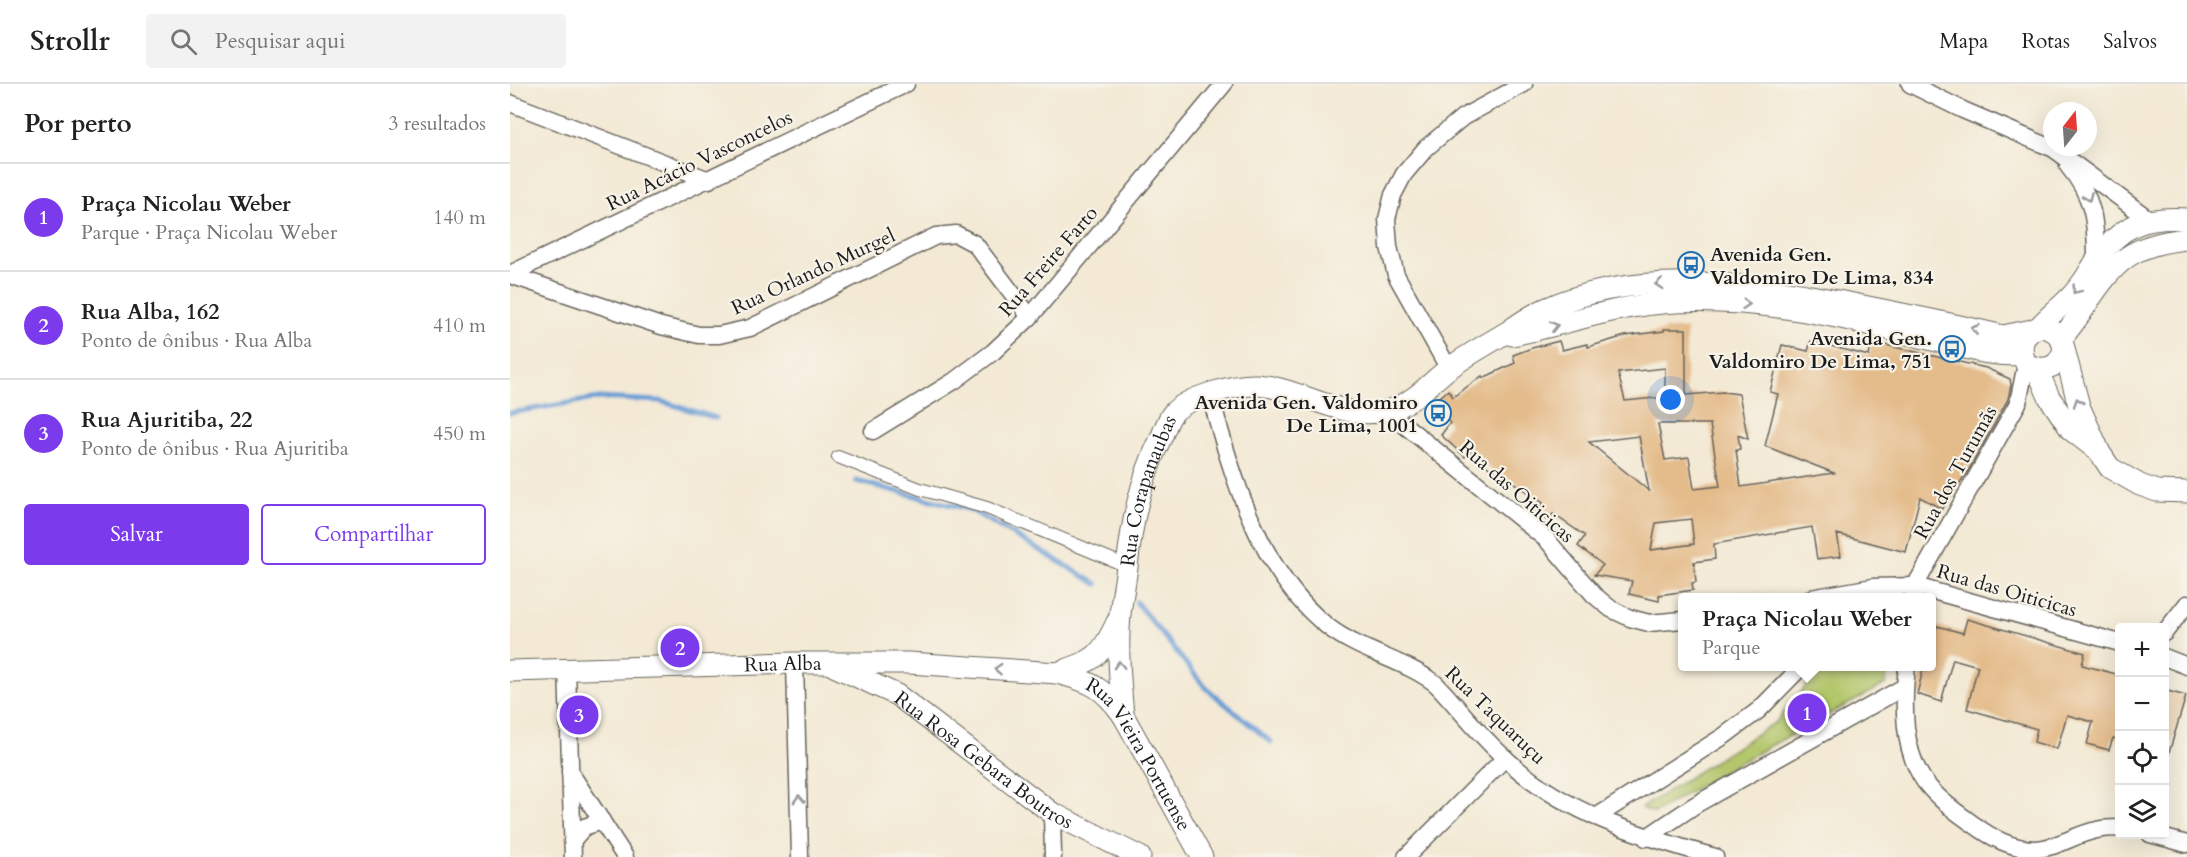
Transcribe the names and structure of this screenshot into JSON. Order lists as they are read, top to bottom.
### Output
{
  "streets": {
    "street": [
      "Rua Acácio Vasconcelos",
      "Rua Freire Farto",
      "Rua Orlando Murgel",
      "Rua dos Turumãs",
      "Rua das Oiticicas",
      "Rua Corapanaubas",
      "Rua Alba",
      "Rua Taquaruçu",
      "Rua Vieira Portuense",
      "Rua Rosa Gebara Boutros"
    ]
  },
  "crossings": [
    ["Rua Acácio Vasconcelos", "Rua Orlando Murgel"],
    ["Rua Freire Farto", "Rua Orlando Murgel"],
    ["Rua dos Turumãs", "Rua das Oiticicas"],
    ["Rua das Oiticicas", "Rua Corapanaubas"],
    ["Rua Corapanaubas", "Rua Alba"],
    ["Rua Corapanaubas", "Rua Taquaruçu"],
    ["Rua Corapanaubas", "Rua Vieira Portuense"],
    ["Rua Alba", "Rua Vieira Portuense"],
    ["Rua Alba", "Rua Rosa Gebara Boutros"]
  ],
  "places": {
    "bus stop": ["Avenida Gen. Valdomiro De Lima, 834", "Avenida Gen. Valdomiro De Lima, 751", "Avenida Gen. Valdomiro De Lima, 1001"]
  },
  "north": "top",
  "page": {
    "header": "Strollr",
    "search": "Pesquisar aqui",
    "nav": ["Mapa", "Rotas", "Salvos"],
    "heading": ["Por perto", "3 resultados"],
    "list": [
      {
        "mark": "1",
        "name": "Praça Nicolau Weber",
        "note": "Parque · Praça Nicolau Weber",
        "value": "140 m"
      },
      {
        "mark": "2",
        "name": "Rua Alba, 162",
        "note": "Ponto de ônibus · Rua Alba",
        "value": "410 m"
      },
      {
        "mark": "3",
        "name": "Rua Ajuritiba, 22",
        "note": "Ponto de ônibus · Rua Ajuritiba",
        "value": "450 m"
      }
    ],
    "buttons": ["Salvar", "Compartilhar"],
    "popup": ["Praça Nicolau Weber", "Parque"],
    "map_buttons": ["+", "−"],
    "pins": ["2", "1", "3"]
  }
}
